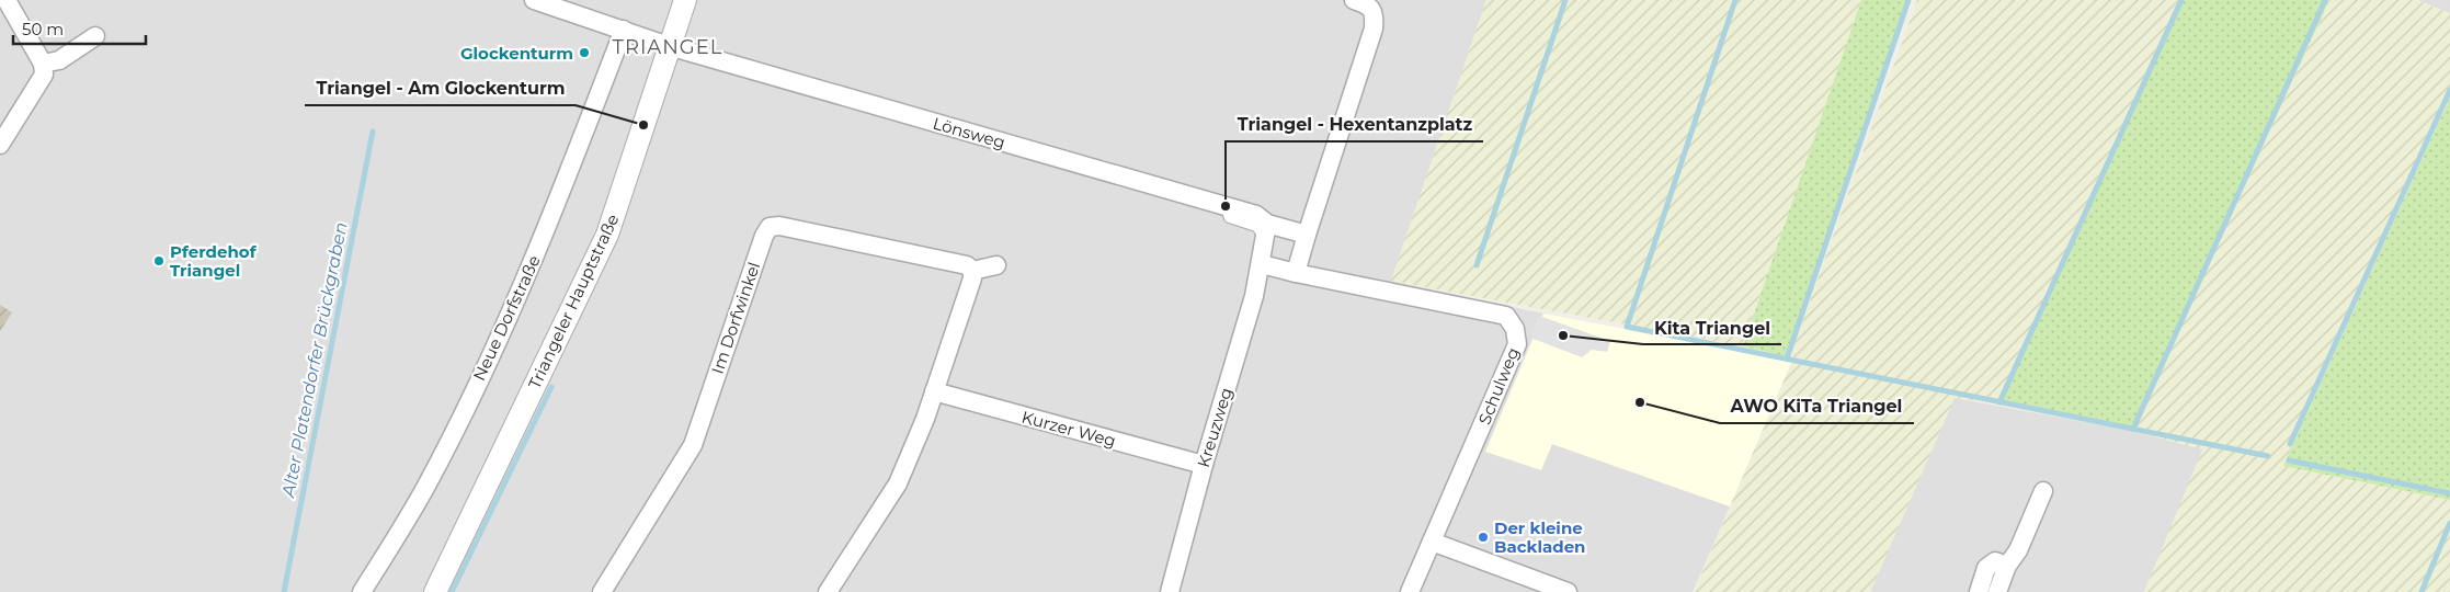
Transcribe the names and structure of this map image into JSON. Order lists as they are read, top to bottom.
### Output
{
  "streets": {
    "street": [
      "Lönsweg",
      "Triangeler Hauptstraße",
      "Neue Dorfstraße",
      "Im Dorfwinkel",
      "Schulweg",
      "Kreuzweg",
      "Kurzer Weg"
    ]
  },
  "crossings": [
    ["Lönsweg", "Triangeler Hauptstraße"],
    ["Lönsweg", "Neue Dorfstraße"],
    ["Lönsweg", "Kreuzweg"],
    ["Schulweg", "Kreuzweg"],
    ["Kreuzweg", "Kurzer Weg"]
  ],
  "districts": ["TRIANGEL"],
  "water": ["Alter Platendorfer Brückgraben"],
  "places": [
    "Glockenturm",
    "Triangel - Am Glockenturm",
    "Triangel - Hexentanzplatz",
    "Pferdehof Triangel",
    "Kita Triangel",
    "AWO KiTa Triangel",
    "Der kleine Backladen"
  ],
  "scale_bar": "50 m"
}
